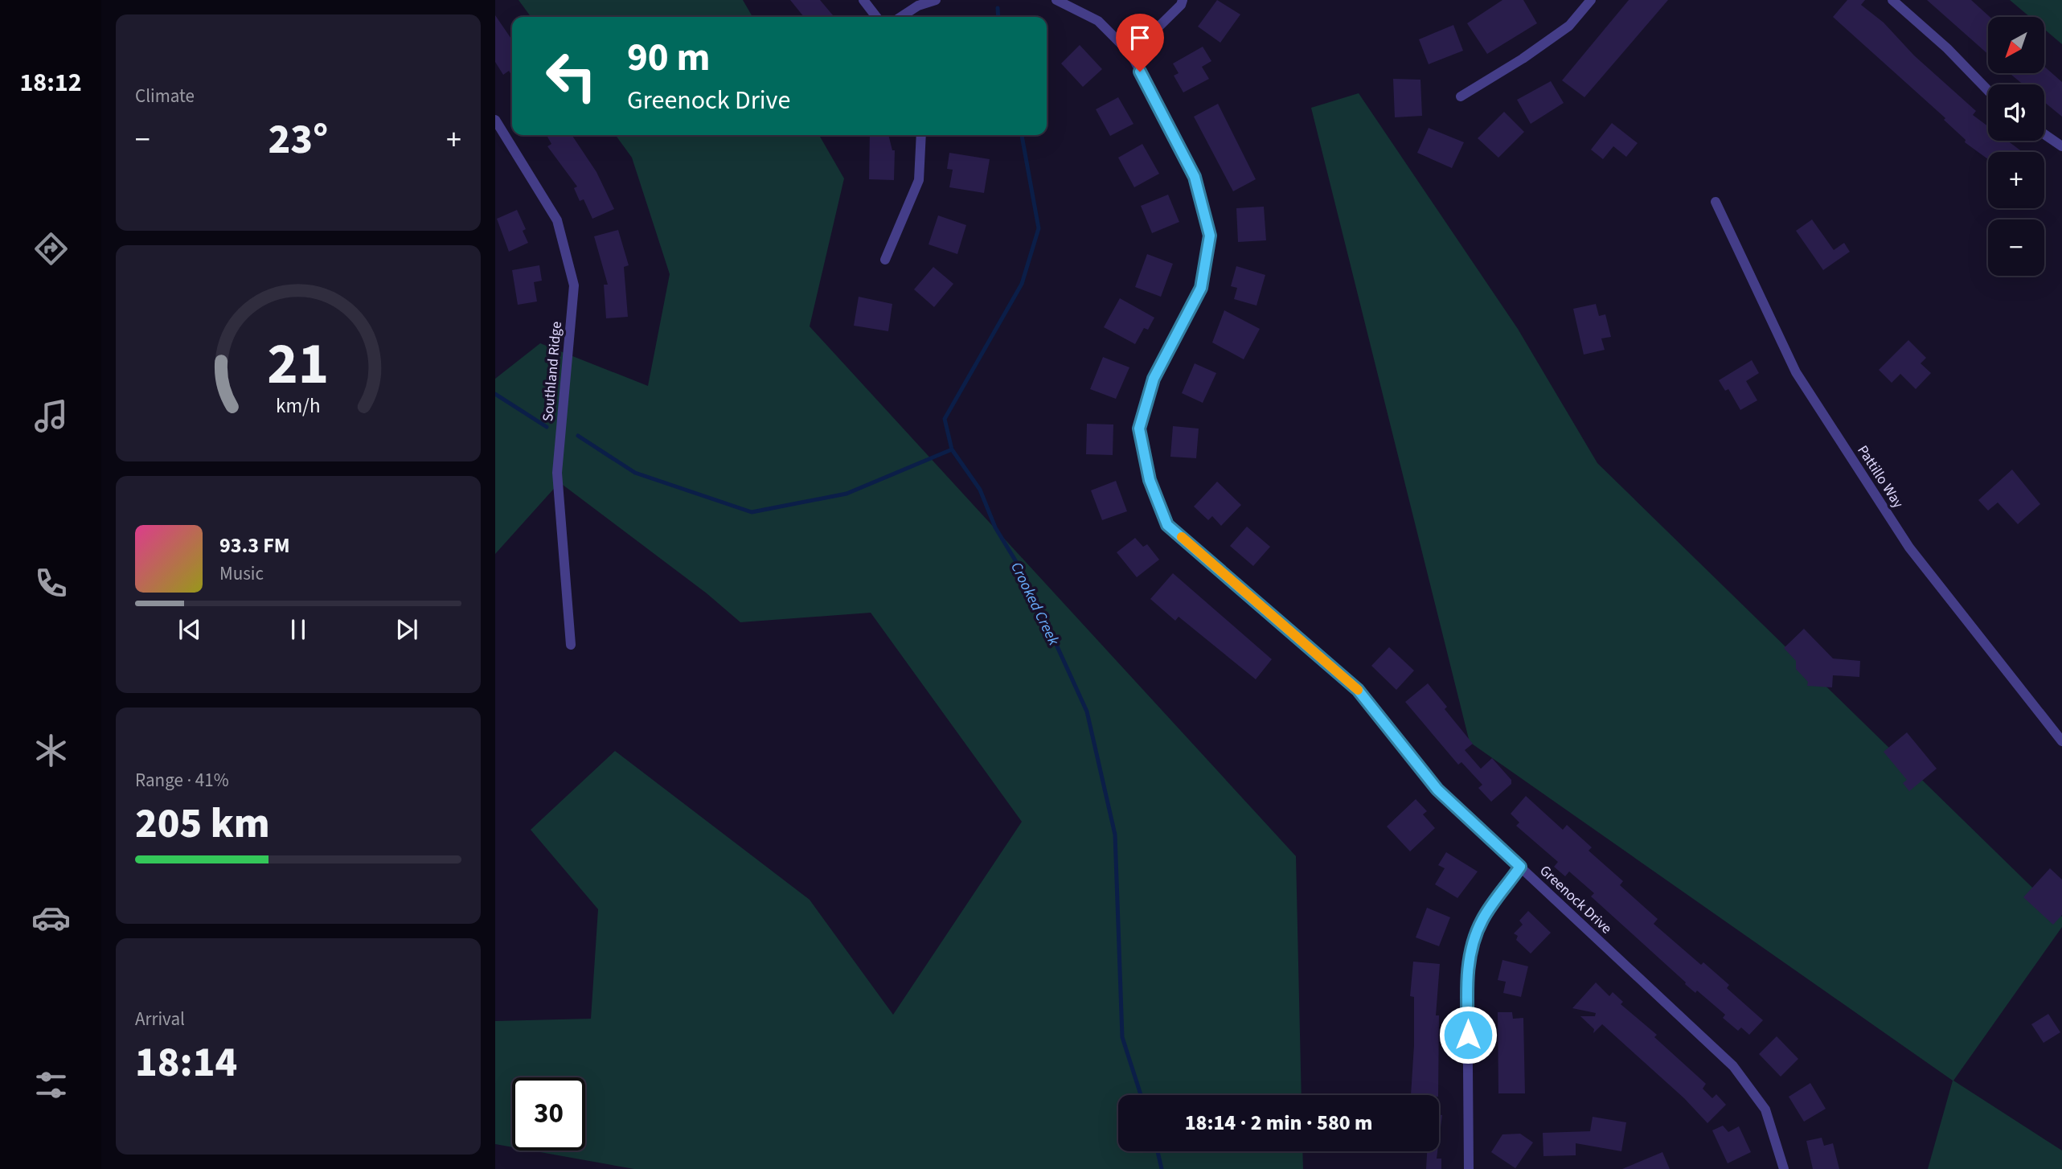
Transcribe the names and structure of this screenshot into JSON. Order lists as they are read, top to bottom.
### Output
{
  "streets": {
    "street": ["Southland Ridge", "Pattillo Way", "Greenock Drive"]
  },
  "water": ["Crooked Creek"],
  "north": "bottom left",
  "page": {
    "tabs": "18:12",
    "tile": [
      "Climate",
      ["Range · 41%", "205 km"],
      ["Arrival", "18:14"]
    ],
    "map_buttons": ["+", "−"],
    "turn": ["90 m", "Greenock Drive"],
    "heat": ["−", "23°", "+"],
    "song": ["93.3 FM", "Music"],
    "limit": "30",
    "trip": "18:14 · 2 min · 580 m",
    "gauge": ["21", "km/h"]
  }
}
